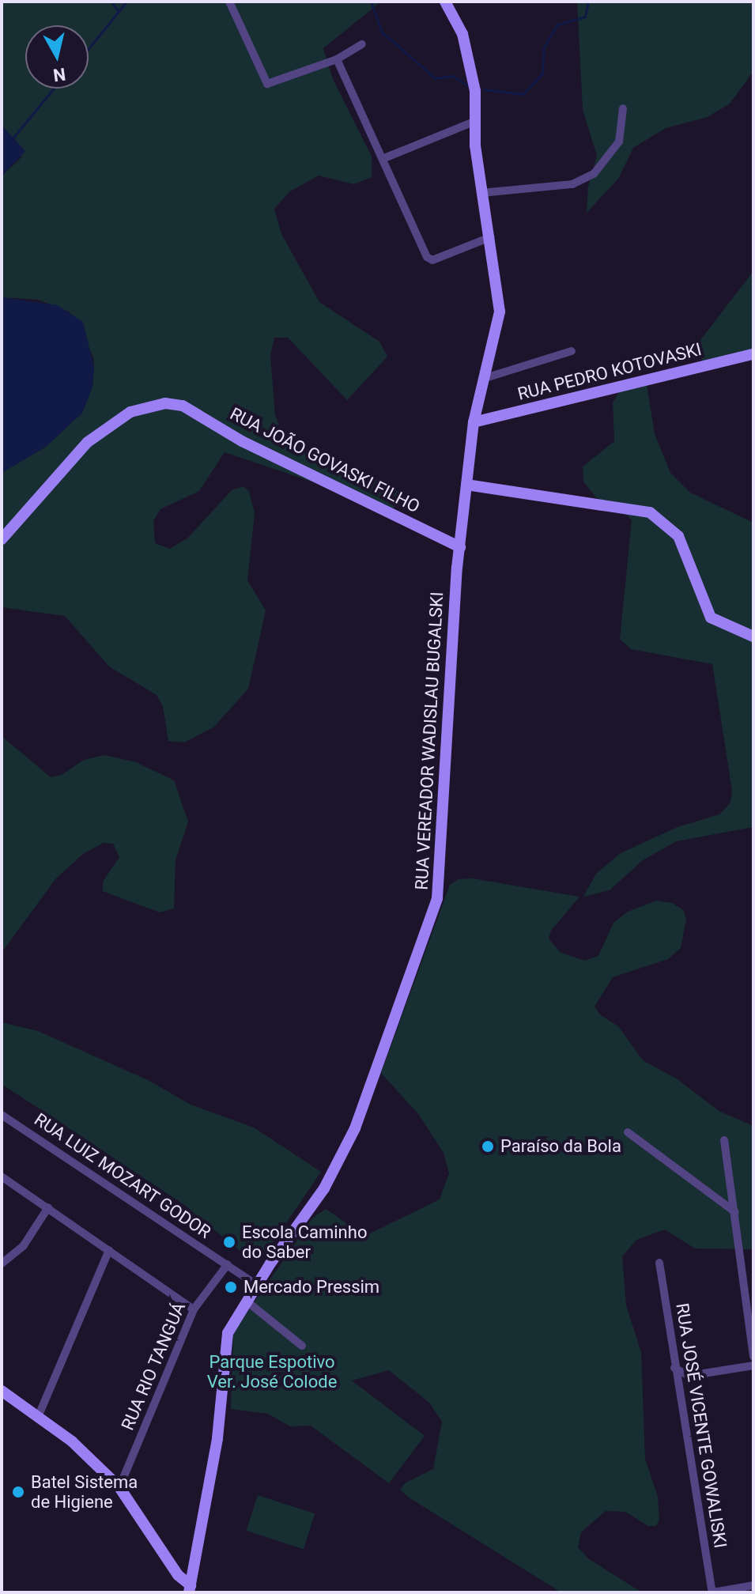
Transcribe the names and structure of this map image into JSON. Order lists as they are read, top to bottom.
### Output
{
  "streets": {
    "main road": ["RUA PEDRO KOTOVASKI", "RUA JOÃO GOVASKI FILHO", "RUA VEREADOR WADISLAU BUGALSKI"],
    "street": ["RUA LUIZ MOZART GODOR", "RUA RIO TANGUÁ", "RUA JOSÉ VICENTE GOWALISKI"]
  },
  "crossings": [
    ["RUA PEDRO KOTOVASKI", "RUA VEREADOR WADISLAU BUGALSKI"],
    ["RUA JOÃO GOVASKI FILHO", "RUA VEREADOR WADISLAU BUGALSKI"],
    ["RUA VEREADOR WADISLAU BUGALSKI", "RUA LUIZ MOZART GODOR"],
    ["RUA LUIZ MOZART GODOR", "RUA RIO TANGUÁ"]
  ],
  "parks": ["Parque Espotivo Ver. José Colode"],
  "places": [
    "Paraíso da Bola",
    "Escola Caminho do Saber",
    "Mercado Pressim",
    "Batel Sistema de Higiene"
  ],
  "north": "bottom"
}
